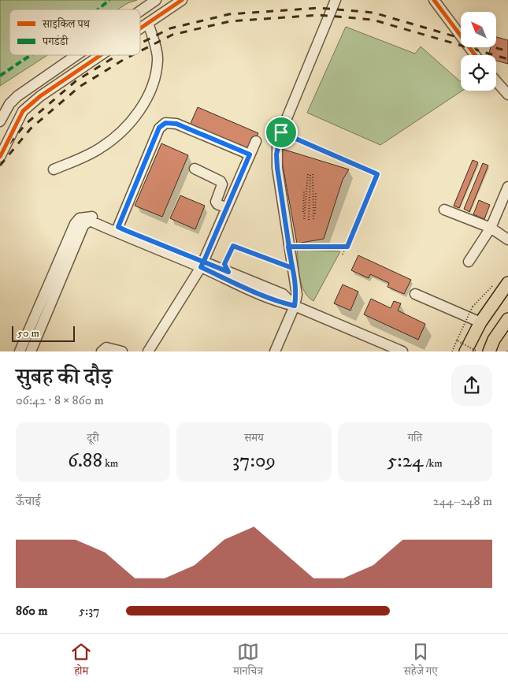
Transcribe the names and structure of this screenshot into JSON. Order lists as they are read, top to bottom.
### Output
{
  "legend": ["साइकिल पथ", "पगडंडी"],
  "scale_bar": "50 m",
  "north": "top left",
  "page": {
    "scale": "50 m",
    "heading": ["सुबह की दौड़", "06:42 · 8 × 860 m"],
    "stats": [
      ["दूरी", "6.88 km"],
      ["समय", "37:09"],
      ["गति", "5:24 /km"]
    ],
    "chart": ["ऊँचाई", "244–248 m"],
    "list": [
      {
        "name": "860 m",
        "note": "5:37"
      }
    ],
    "tabs": ["होम", "मानचित्र", "सहेजे गए"]
  }
}
